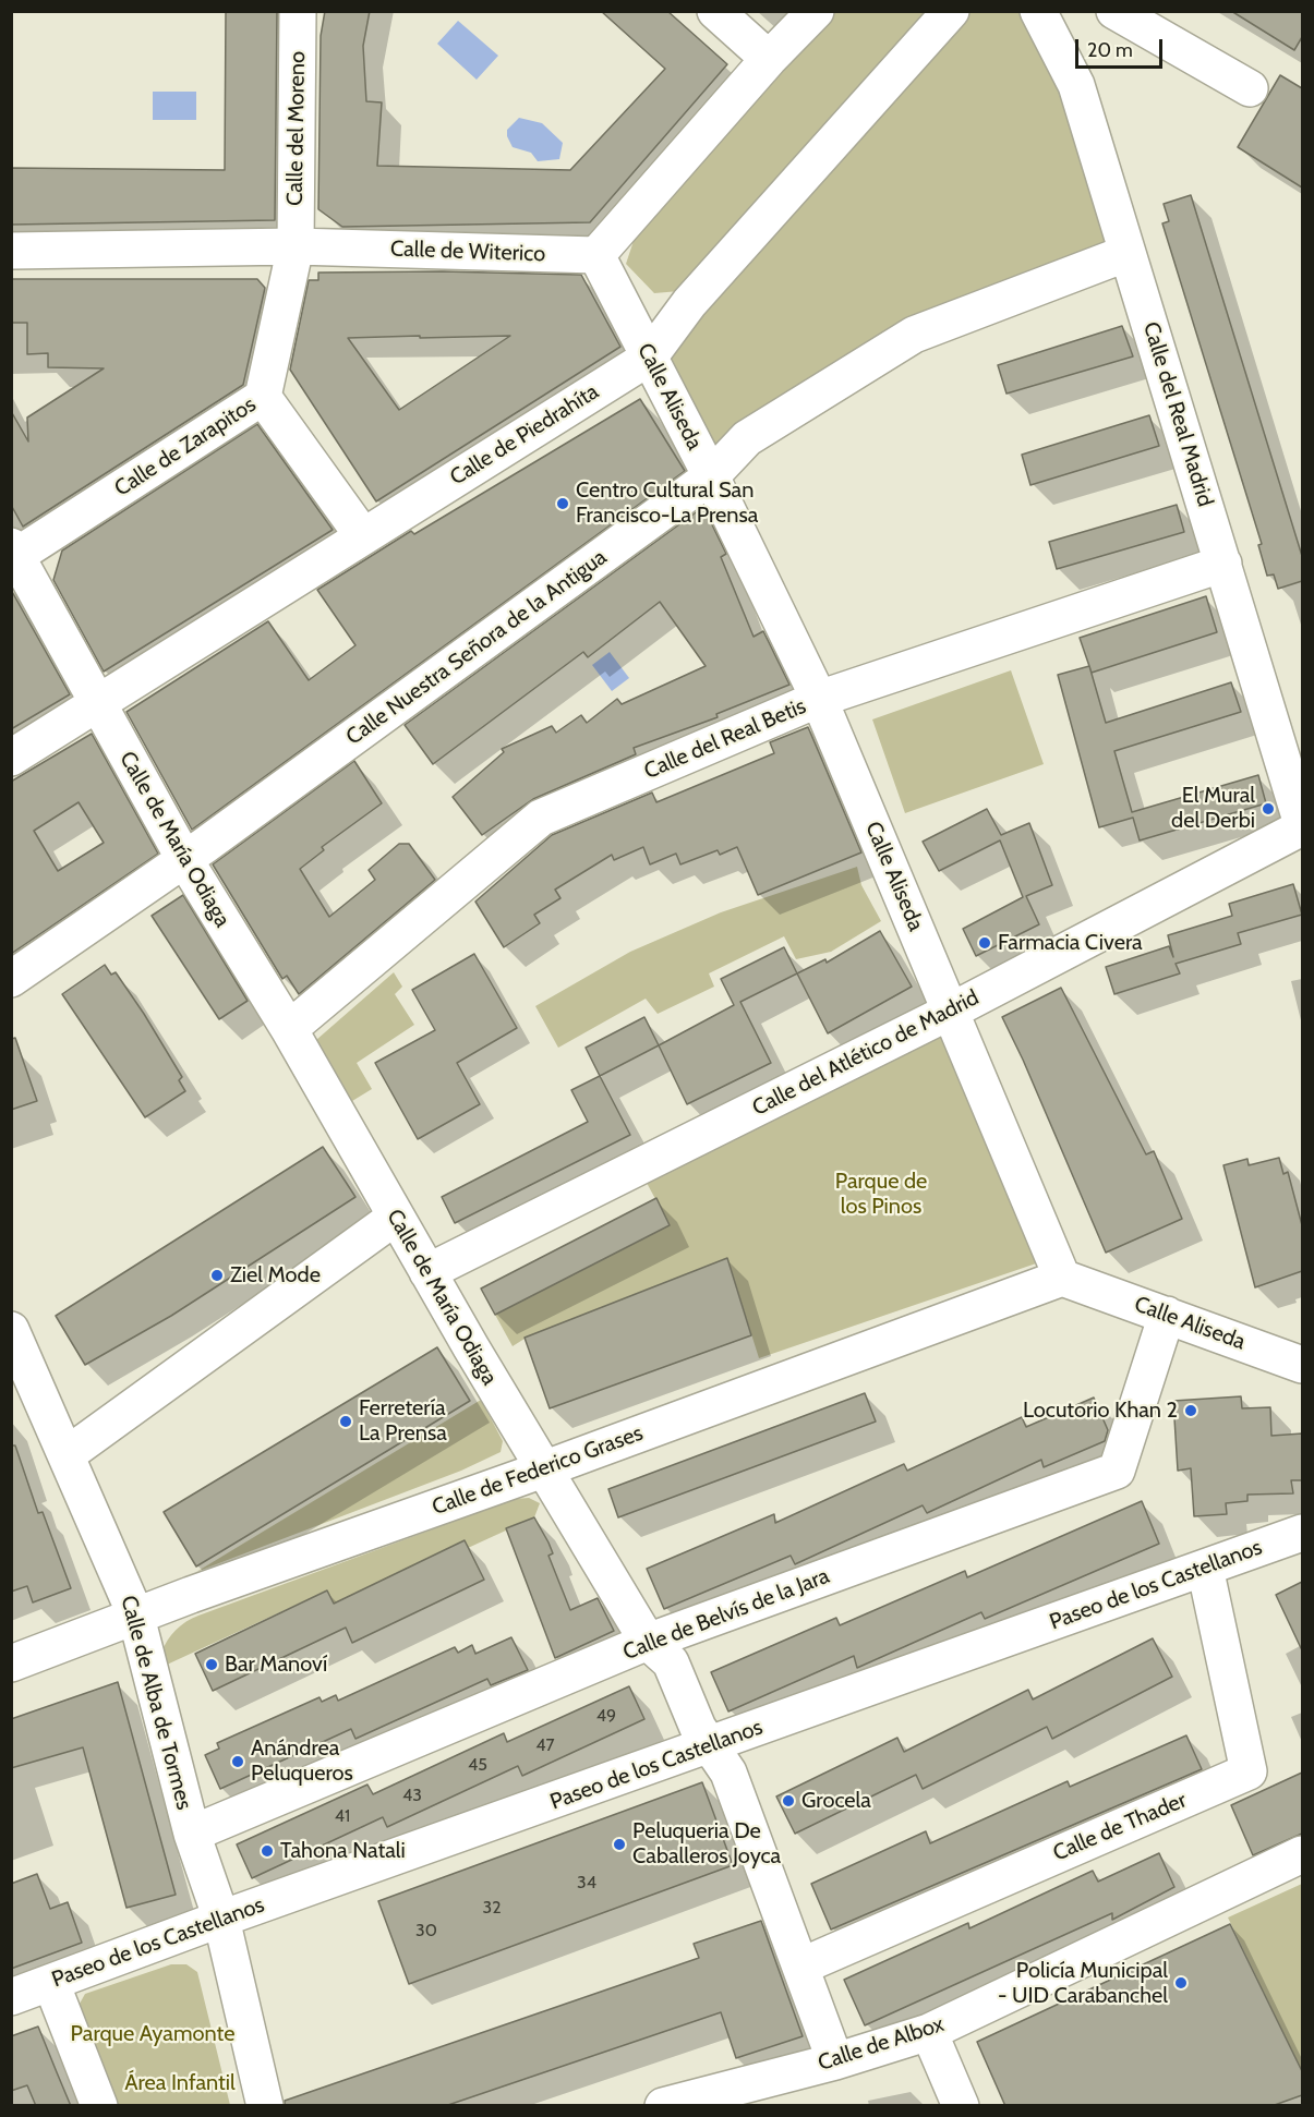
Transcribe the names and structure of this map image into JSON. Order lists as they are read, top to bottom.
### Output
{
  "streets": {
    "street": [
      "Calle del Moreno",
      "Calle de Witerico",
      "Calle Aliseda",
      "Calle del Real Madrid",
      "Calle de Piedrahíta",
      "Calle de Zarapitos",
      "Calle Nuestra Señora de la Antigua",
      "Calle del Real Betis",
      "Calle de María Odiaga",
      "Calle del Atlético de Madrid",
      "Calle de Federico Grases",
      "Paseo de los Castellanos",
      "Calle de Belvís de la Jara",
      "Calle de Alba de Tormes",
      "Calle de Thader",
      "Calle de Albox"
    ]
  },
  "crossings": [
    ["Calle del Moreno", "Calle de Witerico"],
    ["Calle del Moreno", "Calle de Zarapitos"],
    ["Calle de Witerico", "Calle Aliseda"],
    ["Calle de Witerico", "Calle de Zarapitos"],
    ["Calle Aliseda", "Calle de Piedrahíta"],
    ["Calle Aliseda", "Calle Nuestra Señora de la Antigua"],
    ["Calle Aliseda", "Calle del Real Betis"],
    ["Calle Aliseda", "Calle del Atlético de Madrid"],
    ["Calle Aliseda", "Calle de Federico Grases"],
    ["Calle Aliseda", "Calle de Belvís de la Jara"],
    ["Calle del Real Madrid", "Calle Nuestra Señora de la Antigua"],
    ["Calle del Real Madrid", "Calle del Real Betis"],
    ["Calle del Real Madrid", "Calle del Atlético de Madrid"],
    ["Calle de Piedrahíta", "Calle de María Odiaga"],
    ["Calle de Zarapitos", "Calle de María Odiaga"],
    ["Calle Nuestra Señora de la Antigua", "Calle de María Odiaga"],
    ["Calle del Real Betis", "Calle de María Odiaga"],
    ["Calle de María Odiaga", "Calle del Atlético de Madrid"],
    ["Calle de María Odiaga", "Calle de Federico Grases"],
    ["Calle de María Odiaga", "Paseo de los Castellanos"],
    ["Calle de María Odiaga", "Calle de Belvís de la Jara"],
    ["Calle de María Odiaga", "Calle de Thader"],
    ["Calle de María Odiaga", "Calle de Albox"],
    ["Calle de Federico Grases", "Calle de Alba de Tormes"],
    ["Paseo de los Castellanos", "Calle de Alba de Tormes"],
    ["Paseo de los Castellanos", "Calle de Thader"],
    ["Calle de Belvís de la Jara", "Calle de Alba de Tormes"]
  ],
  "parks": ["Parque de los Pinos", "Parque Ayamonte", "Área Infantil"],
  "places": [
    "Centro Cultural San Francisco-La Prensa",
    "El Mural del Derbi",
    "Farmacia Civera",
    "Ziel Mode",
    "Locutorio Khan 2",
    "Ferretería La Prensa",
    "Bar Manoví",
    "Anándrea Peluqueros",
    "Grocela",
    "Peluqueria De Caballeros Joyca",
    "Tahona Natali",
    "Policía Municipal - UID Carabanchel"
  ],
  "house_numbers": [
    "49",
    "47",
    "45",
    "43",
    "41",
    "34",
    "32",
    "30"
  ],
  "scale_bar": "20 m"
}
